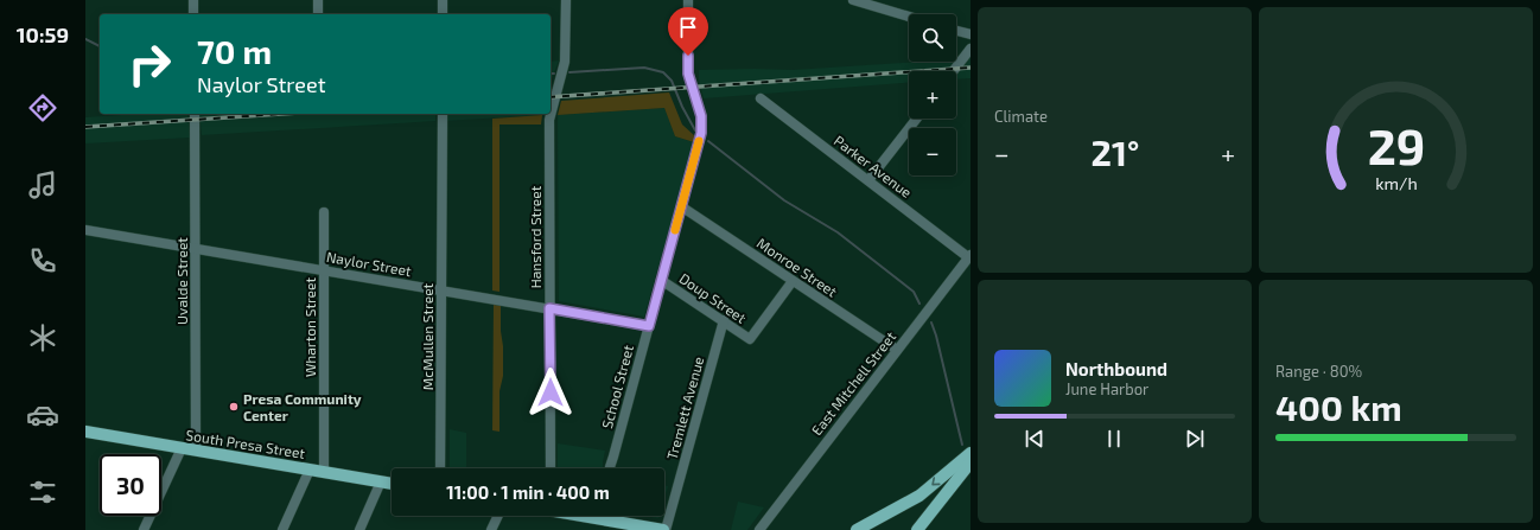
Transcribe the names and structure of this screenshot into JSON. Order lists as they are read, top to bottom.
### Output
{
  "streets": {
    "main road": ["South Presa Street"],
    "street": [
      "Parker Avenue",
      "Hansford Street",
      "Naylor Street",
      "Monroe Street",
      "Uvalde Street",
      "Doup Street",
      "Wharton Street",
      "McMullen Street",
      "East Mitchell Street",
      "School Street",
      "Tremlett Avenue"
    ]
  },
  "crossings": [
    ["Parker Avenue", "East Mitchell Street"],
    ["Hansford Street", "Naylor Street"],
    ["Naylor Street", "Uvalde Street"],
    ["Naylor Street", "Wharton Street"],
    ["Naylor Street", "McMullen Street"],
    ["Naylor Street", "School Street"],
    ["Monroe Street", "Doup Street"],
    ["Monroe Street", "East Mitchell Street"],
    ["Monroe Street", "School Street"],
    ["Uvalde Street", "South Presa Street"],
    ["Doup Street", "School Street"],
    ["Doup Street", "Tremlett Avenue"],
    ["Wharton Street", "South Presa Street"]
  ],
  "places": ["Presa Community Center"],
  "page": {
    "tabs": "10:59",
    "tile": [
      "Climate",
      ["Range · 80%", "400 km"]
    ],
    "map_buttons": ["+", "−"],
    "turn": ["70 m", "Naylor Street"],
    "heat": ["−", "21°", "+"],
    "song": ["Northbound", "June Harbor"],
    "limit": "30",
    "trip": "11:00 · 1 min · 400 m",
    "gauge": ["29", "km/h"]
  }
}
